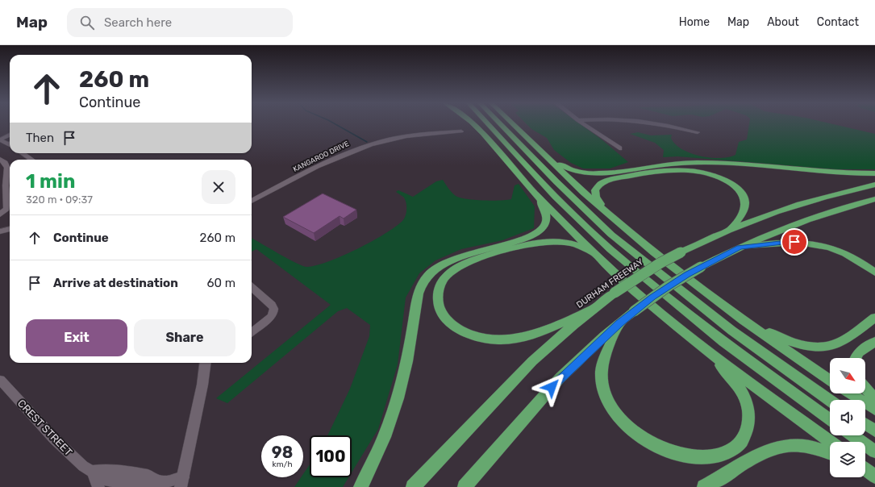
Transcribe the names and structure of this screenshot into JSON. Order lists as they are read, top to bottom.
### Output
{
  "streets": {
    "highway": ["DURHAM FREEWAY"],
    "street": ["KANGAROO DRIVE", "CREST STREET"]
  },
  "north": "bottom right",
  "page": {
    "header": "Map",
    "search": "Search here",
    "nav": [
      "Home",
      "Map",
      "About",
      "Contact"
    ],
    "turn": ["260 m", "Continue"],
    "then": "Then",
    "heading": ["1 min", "320 m · 09:37"],
    "list": [
      {
        "name": "Continue",
        "value": "260 m"
      },
      {
        "name": "Arrive at destination",
        "value": "60 m"
      }
    ],
    "buttons": ["Exit", "Share"],
    "speed": "98 km/h",
    "limit": "100"
  }
}
